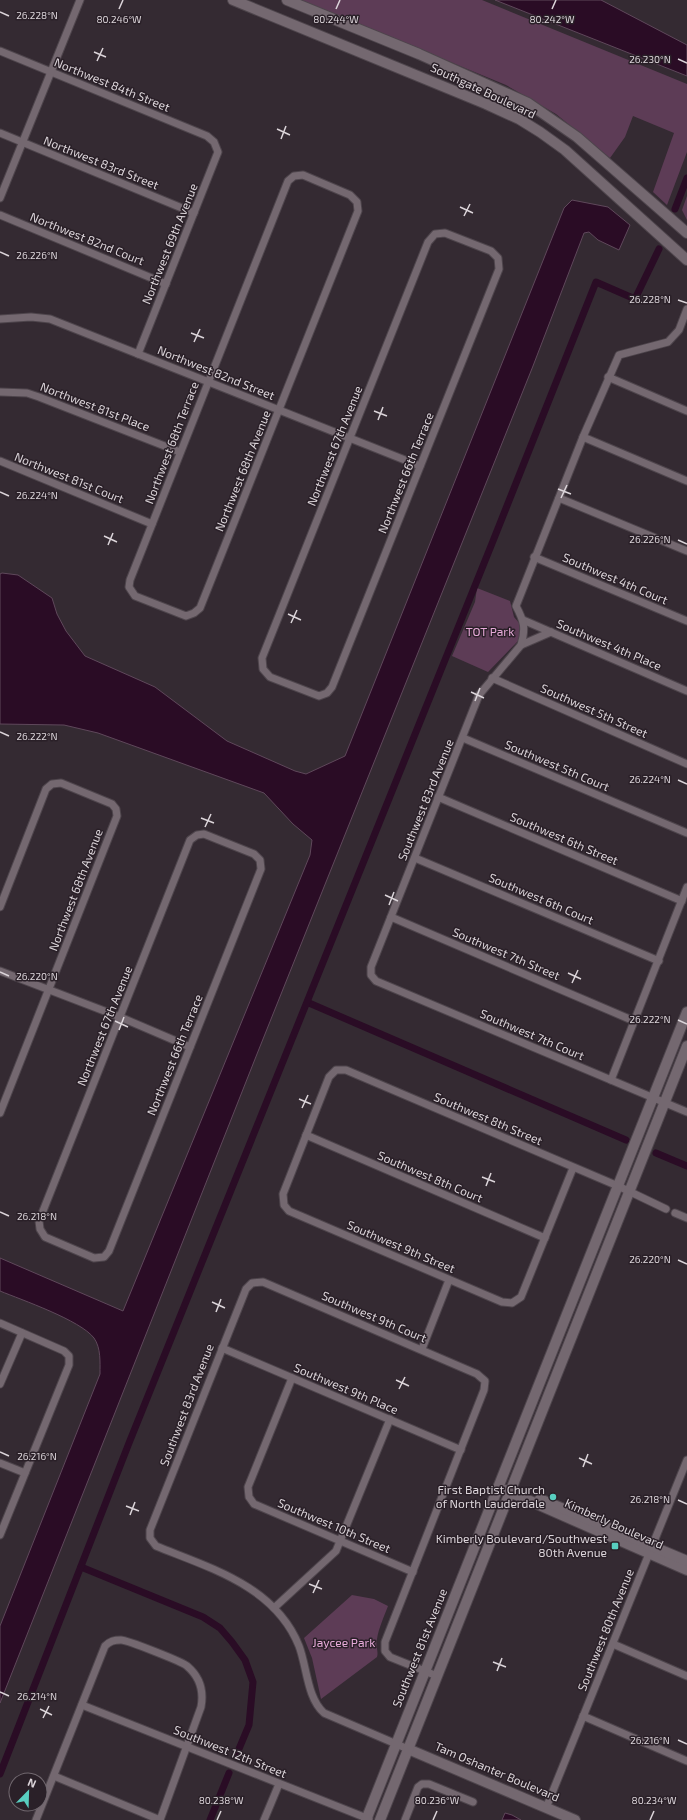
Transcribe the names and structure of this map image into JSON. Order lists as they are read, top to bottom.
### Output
{
  "streets": {
    "street": [
      "Northwest 84th Street",
      "Southgate Boulevard",
      "Northwest 83rd Street",
      "Northwest 82nd Court",
      "Northwest 69th Avenue",
      "Northwest 82nd Street",
      "Northwest 81st Place",
      "Northwest 68th Terrace",
      "Northwest 67th Avenue",
      "Northwest 68th Avenue",
      "Northwest 66th Terrace",
      "Northwest 81st Court",
      "Southwest 4th Court",
      "Southwest 4th Place",
      "Southwest 5th Street",
      "Southwest 5th Court",
      "Southwest 83rd Avenue",
      "Southwest 6th Street",
      "Southwest 6th Court",
      "Southwest 7th Street",
      "Southwest 7th Court",
      "Southwest 8th Street",
      "Southwest 8th Court",
      "Southwest 9th Street",
      "Southwest 9th Court",
      "Southwest 9th Place",
      "Kimberly Boulevard",
      "Southwest 10th Street",
      "Southwest 80th Avenue",
      "Southwest 81st Avenue",
      "Southwest 12th Street",
      "Tam Oshanter Boulevard"
    ]
  },
  "crossings": [
    ["Northwest 84th Street", "Northwest 69th Avenue"],
    ["Northwest 83rd Street", "Northwest 69th Avenue"],
    ["Northwest 82nd Court", "Northwest 69th Avenue"],
    ["Northwest 69th Avenue", "Northwest 82nd Street"],
    ["Northwest 82nd Street", "Northwest 68th Terrace"],
    ["Northwest 82nd Street", "Northwest 67th Avenue"],
    ["Northwest 82nd Street", "Northwest 68th Avenue"],
    ["Northwest 82nd Street", "Northwest 66th Terrace"],
    ["Northwest 81st Place", "Northwest 68th Terrace"],
    ["Northwest 68th Terrace", "Northwest 68th Avenue"],
    ["Northwest 68th Terrace", "Northwest 81st Court"],
    ["Northwest 67th Avenue", "Northwest 66th Terrace"],
    ["Southwest 4th Place", "Southwest 83rd Avenue"],
    ["Southwest 5th Street", "Southwest 83rd Avenue"],
    ["Southwest 5th Court", "Southwest 83rd Avenue"],
    ["Southwest 83rd Avenue", "Southwest 6th Street"],
    ["Southwest 83rd Avenue", "Southwest 6th Court"],
    ["Southwest 83rd Avenue", "Southwest 7th Street"],
    ["Southwest 83rd Avenue", "Southwest 7th Court"],
    ["Southwest 83rd Avenue", "Southwest 9th Court"],
    ["Southwest 83rd Avenue", "Southwest 9th Place"],
    ["Southwest 7th Court", "Southwest 81st Avenue"],
    ["Southwest 8th Street", "Southwest 8th Court"],
    ["Southwest 8th Street", "Southwest 9th Street"],
    ["Southwest 8th Street", "Southwest 81st Avenue"],
    ["Southwest 8th Court", "Southwest 9th Street"],
    ["Southwest 9th Court", "Southwest 9th Place"],
    ["Southwest 9th Place", "Southwest 10th Street"],
    ["Kimberly Boulevard", "Southwest 80th Avenue"],
    ["Kimberly Boulevard", "Southwest 81st Avenue"],
    ["Southwest 80th Avenue", "Tam Oshanter Boulevard"],
    ["Southwest 81st Avenue", "Southwest 12th Street"]
  ],
  "parks": ["TOT Park", "Jaycee Park"],
  "places": {
    "other": ["First Baptist Church of North Lauderdale"],
    "transit": ["Kimberly Boulevard/Southwest 80th Avenue"]
  },
  "north": "top right",
  "coordinates": [
    "26.228°N",
    "80.246°W",
    "80.242°W",
    "80.244°W",
    "26.230°N",
    "26.226°N",
    "26.224°N",
    "26.222°N",
    "26.220°N",
    "26.218°N",
    "26.216°N",
    "26.214°N",
    "80.238°W",
    "80.236°W",
    "80.234°W"
  ]
}
